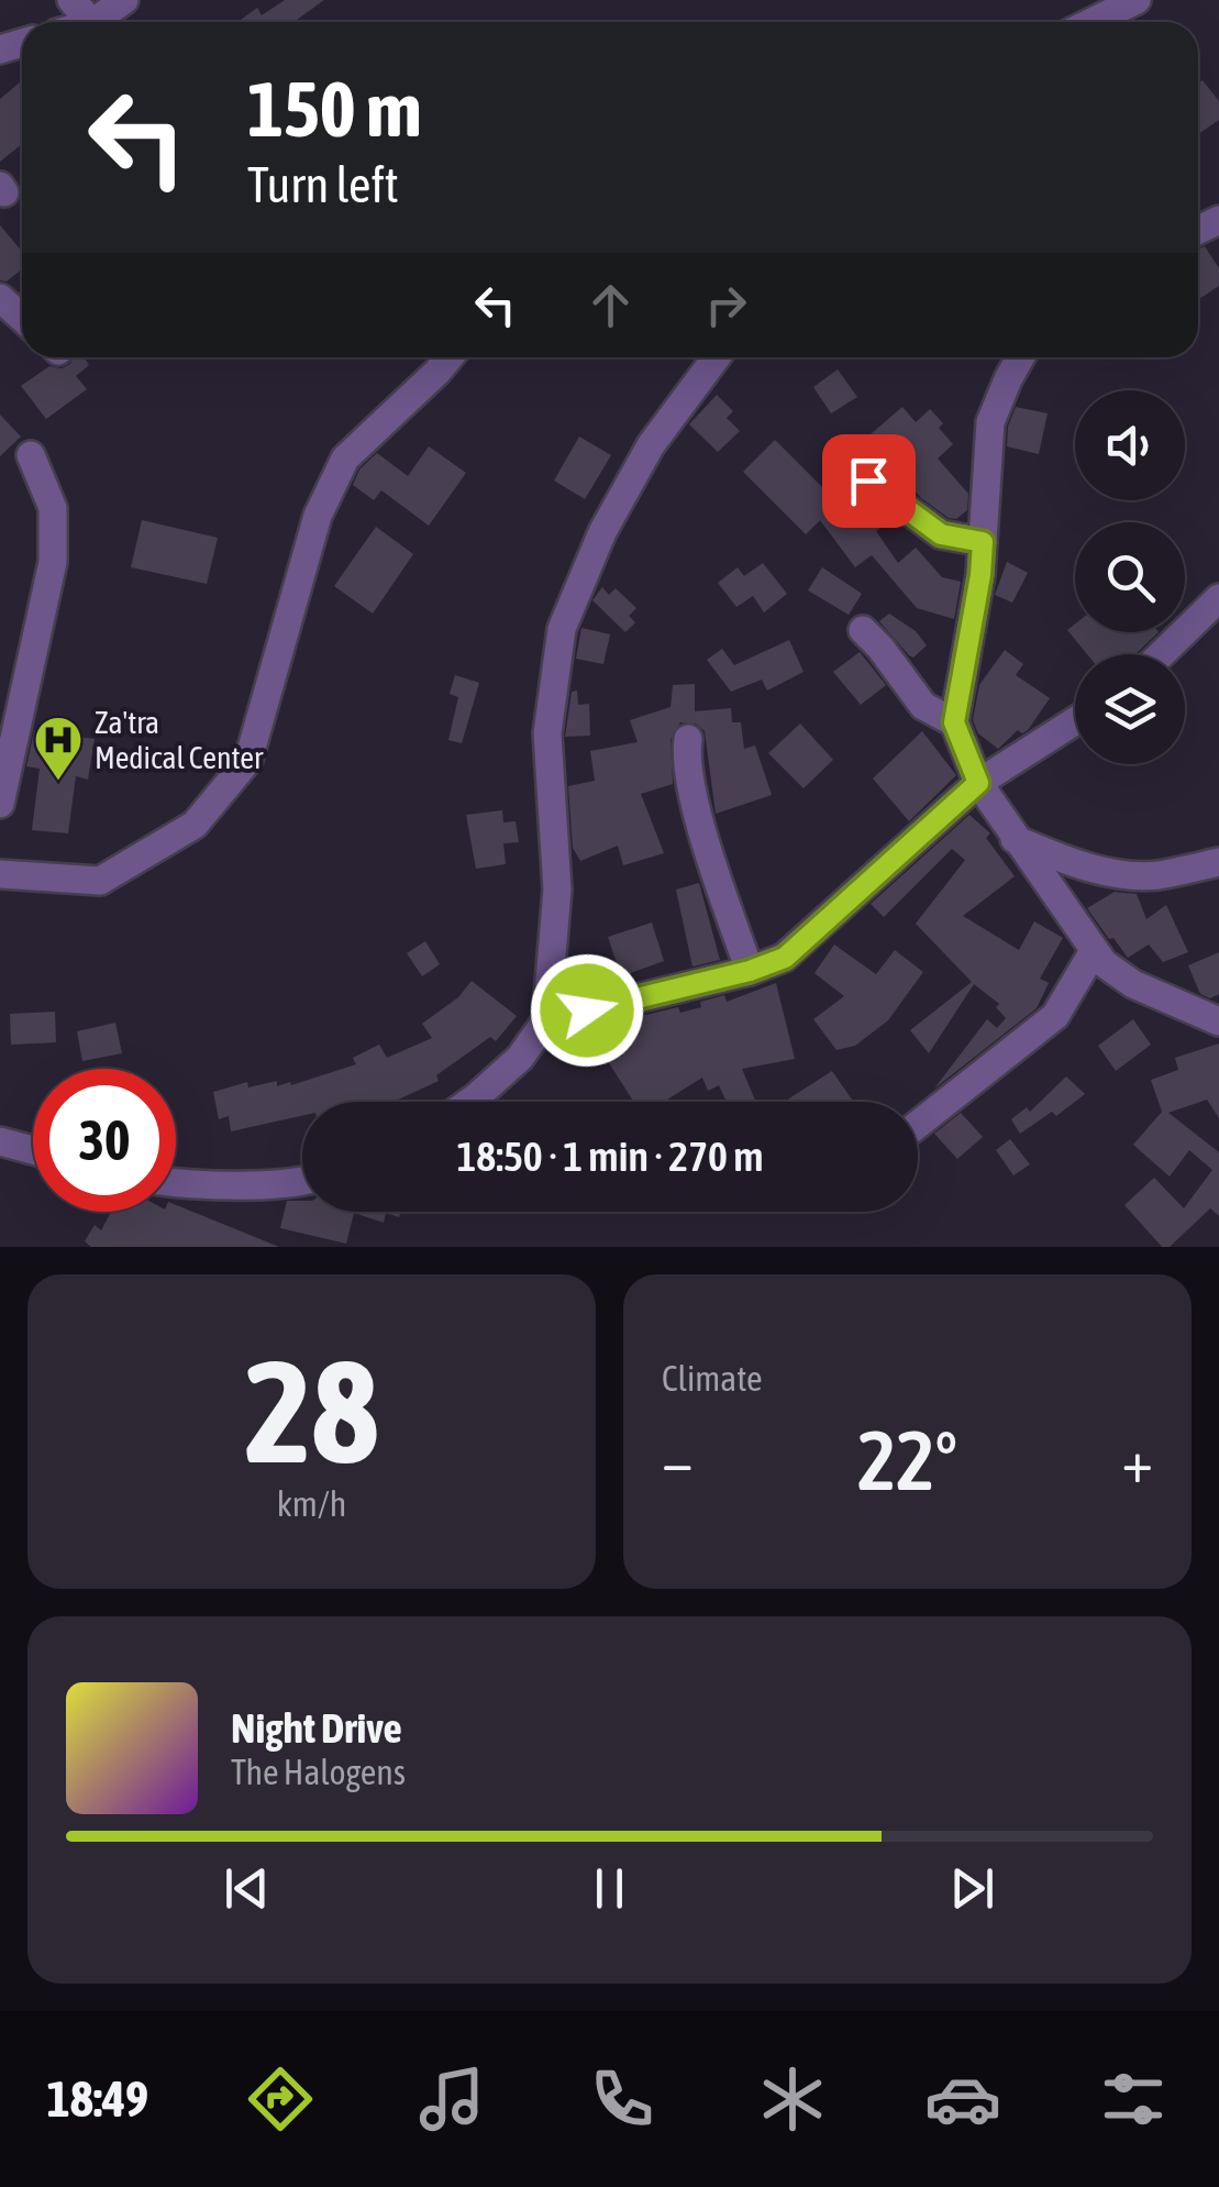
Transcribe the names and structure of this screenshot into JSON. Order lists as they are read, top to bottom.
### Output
{
  "places": {
    "hospital": ["Za'tra Medical Center"]
  },
  "page": {
    "turn": ["150 m", "Turn left"],
    "limit": "30",
    "trip": "18:50 · 1 min · 270 m",
    "tile": [
      ["28", "km/h"],
      "Climate"
    ],
    "heat": ["−", "22°", "+"],
    "song": ["Night Drive", "The Halogens"],
    "tabs": "18:49"
  }
}
